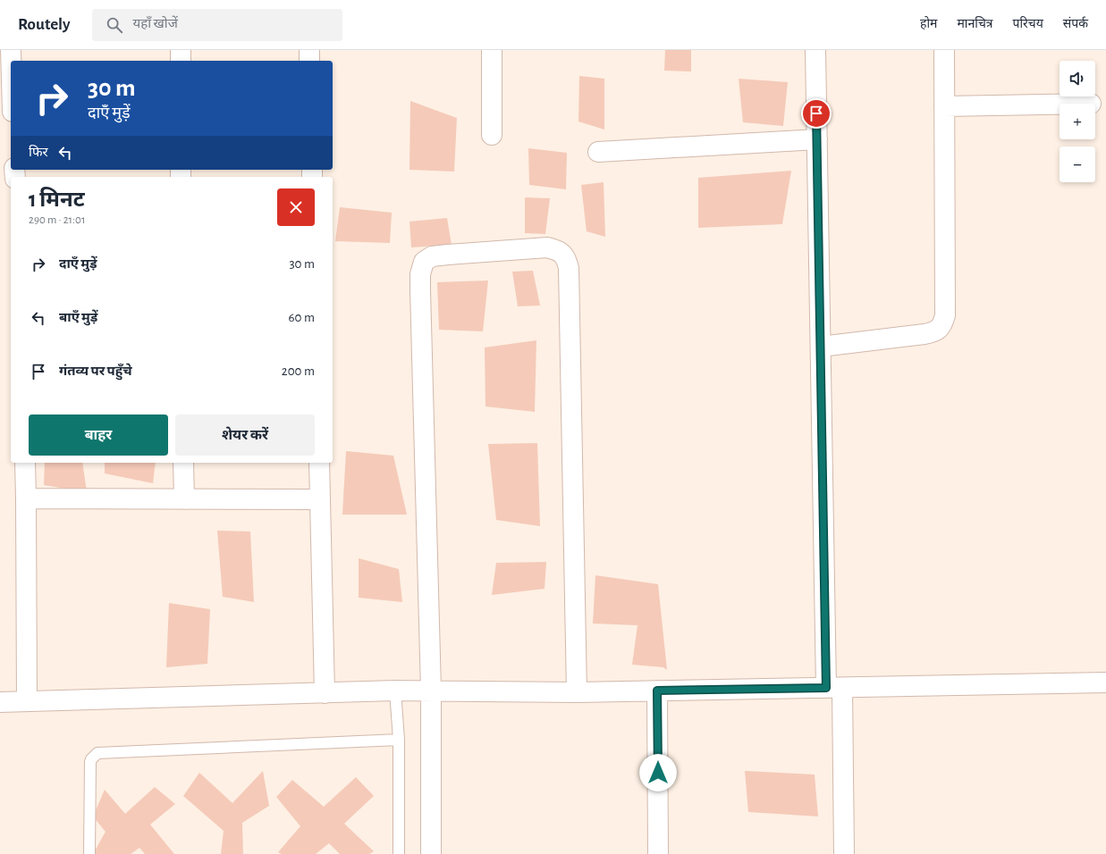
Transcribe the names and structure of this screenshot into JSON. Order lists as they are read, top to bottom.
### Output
{
  "page": {
    "header": "Routely",
    "search": "यहाँ खोजें",
    "nav": [
      "होम",
      "मानचित्र",
      "परिचय",
      "संपर्क"
    ],
    "map_buttons": ["+", "−"],
    "turn": ["30 m", "दाएँ मुड़ें"],
    "then": "फिर",
    "heading": ["1 मिनट", "290 m · 21:01"],
    "list": [
      {
        "name": "दाएँ मुड़ें",
        "value": "30 m"
      },
      {
        "name": "बाएँ मुड़ें",
        "value": "60 m"
      },
      {
        "name": "गंतव्य पर पहुँचे",
        "value": "200 m"
      }
    ],
    "buttons": ["बाहर", "शेयर करें"]
  }
}
